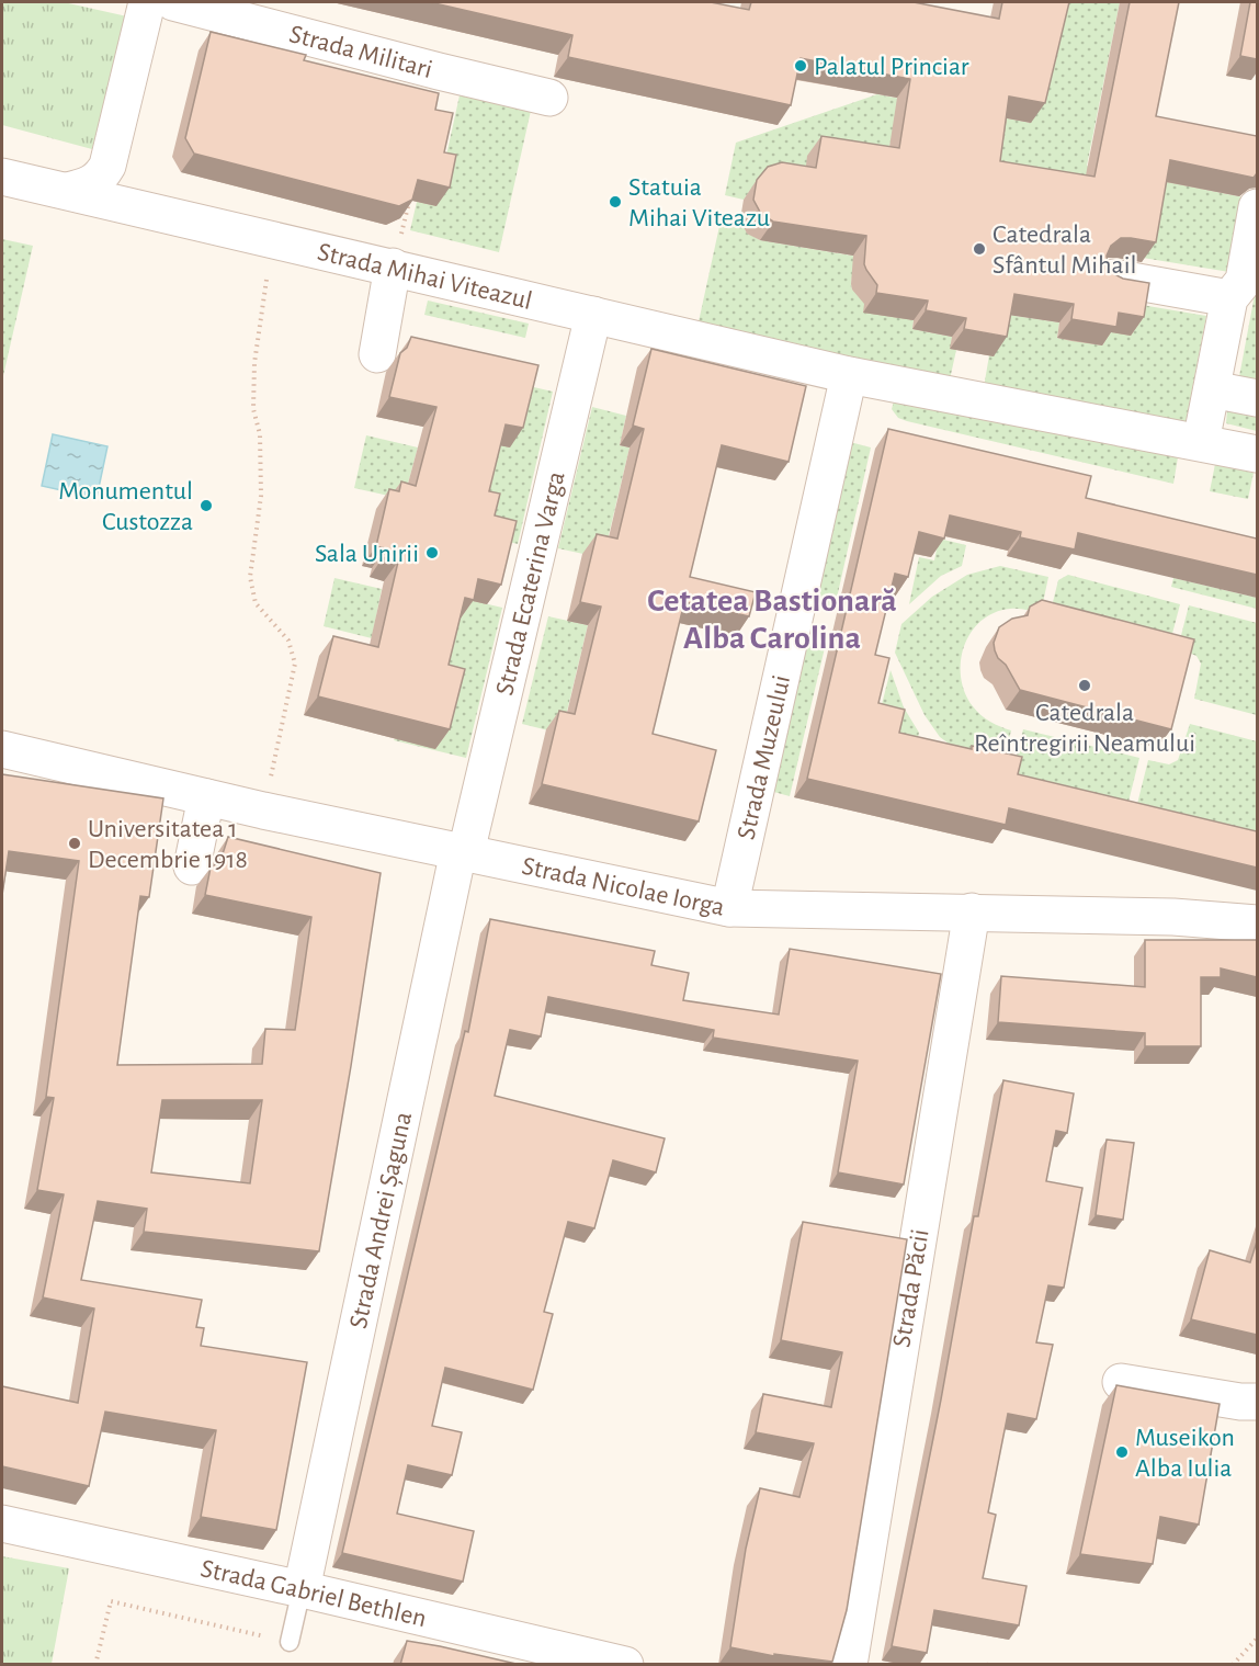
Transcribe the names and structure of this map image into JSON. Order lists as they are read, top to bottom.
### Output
{
  "streets": {
    "street": [
      "Strada Militari",
      "Strada Mihai Viteazul",
      "Strada Ecaterina Varga",
      "Strada Muzeului",
      "Strada Nicolae Iorga",
      "Strada Andrei Șaguna",
      "Strada Păcii",
      "Strada Gabriel Bethlen"
    ]
  },
  "crossings": [
    ["Strada Mihai Viteazul", "Strada Ecaterina Varga"],
    ["Strada Mihai Viteazul", "Strada Muzeului"],
    ["Strada Ecaterina Varga", "Strada Nicolae Iorga"],
    ["Strada Ecaterina Varga", "Strada Andrei Șaguna"],
    ["Strada Muzeului", "Strada Nicolae Iorga"],
    ["Strada Nicolae Iorga", "Strada Andrei Șaguna"],
    ["Strada Nicolae Iorga", "Strada Păcii"],
    ["Strada Andrei Șaguna", "Strada Gabriel Bethlen"]
  ],
  "districts": ["Cetatea Bastionară Alba Carolina"],
  "places": [
    "Palatul Princiar",
    "Statuia Mihai Viteazu",
    "Catedrala Sfântul Mihail",
    "Monumentul Custozza",
    "Sala Unirii",
    "Catedrala Reîntregirii Neamului",
    "Universitatea 1 Decembrie 1918",
    "Museikon Alba Iulia"
  ]
}
